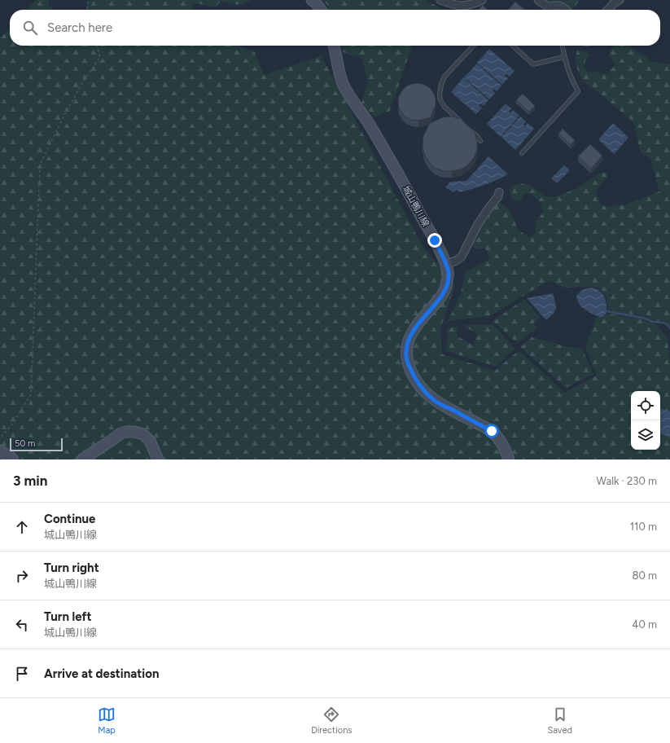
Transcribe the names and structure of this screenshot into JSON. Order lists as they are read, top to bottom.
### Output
{
  "streets": {
    "main road": ["城山鴨川線"]
  },
  "scale_bar": "50 m",
  "page": {
    "search": "Search here",
    "scale": "50 m",
    "heading": ["3 min", "Walk · 230 m"],
    "list": [
      ["Continue", "城山鴨川線", "110 m"],
      ["Turn right", "城山鴨川線", "80 m"],
      ["Turn left", "城山鴨川線", "40 m"],
      "Arrive at destination"
    ],
    "nav": ["Map", "Directions", "Saved"]
  }
}
